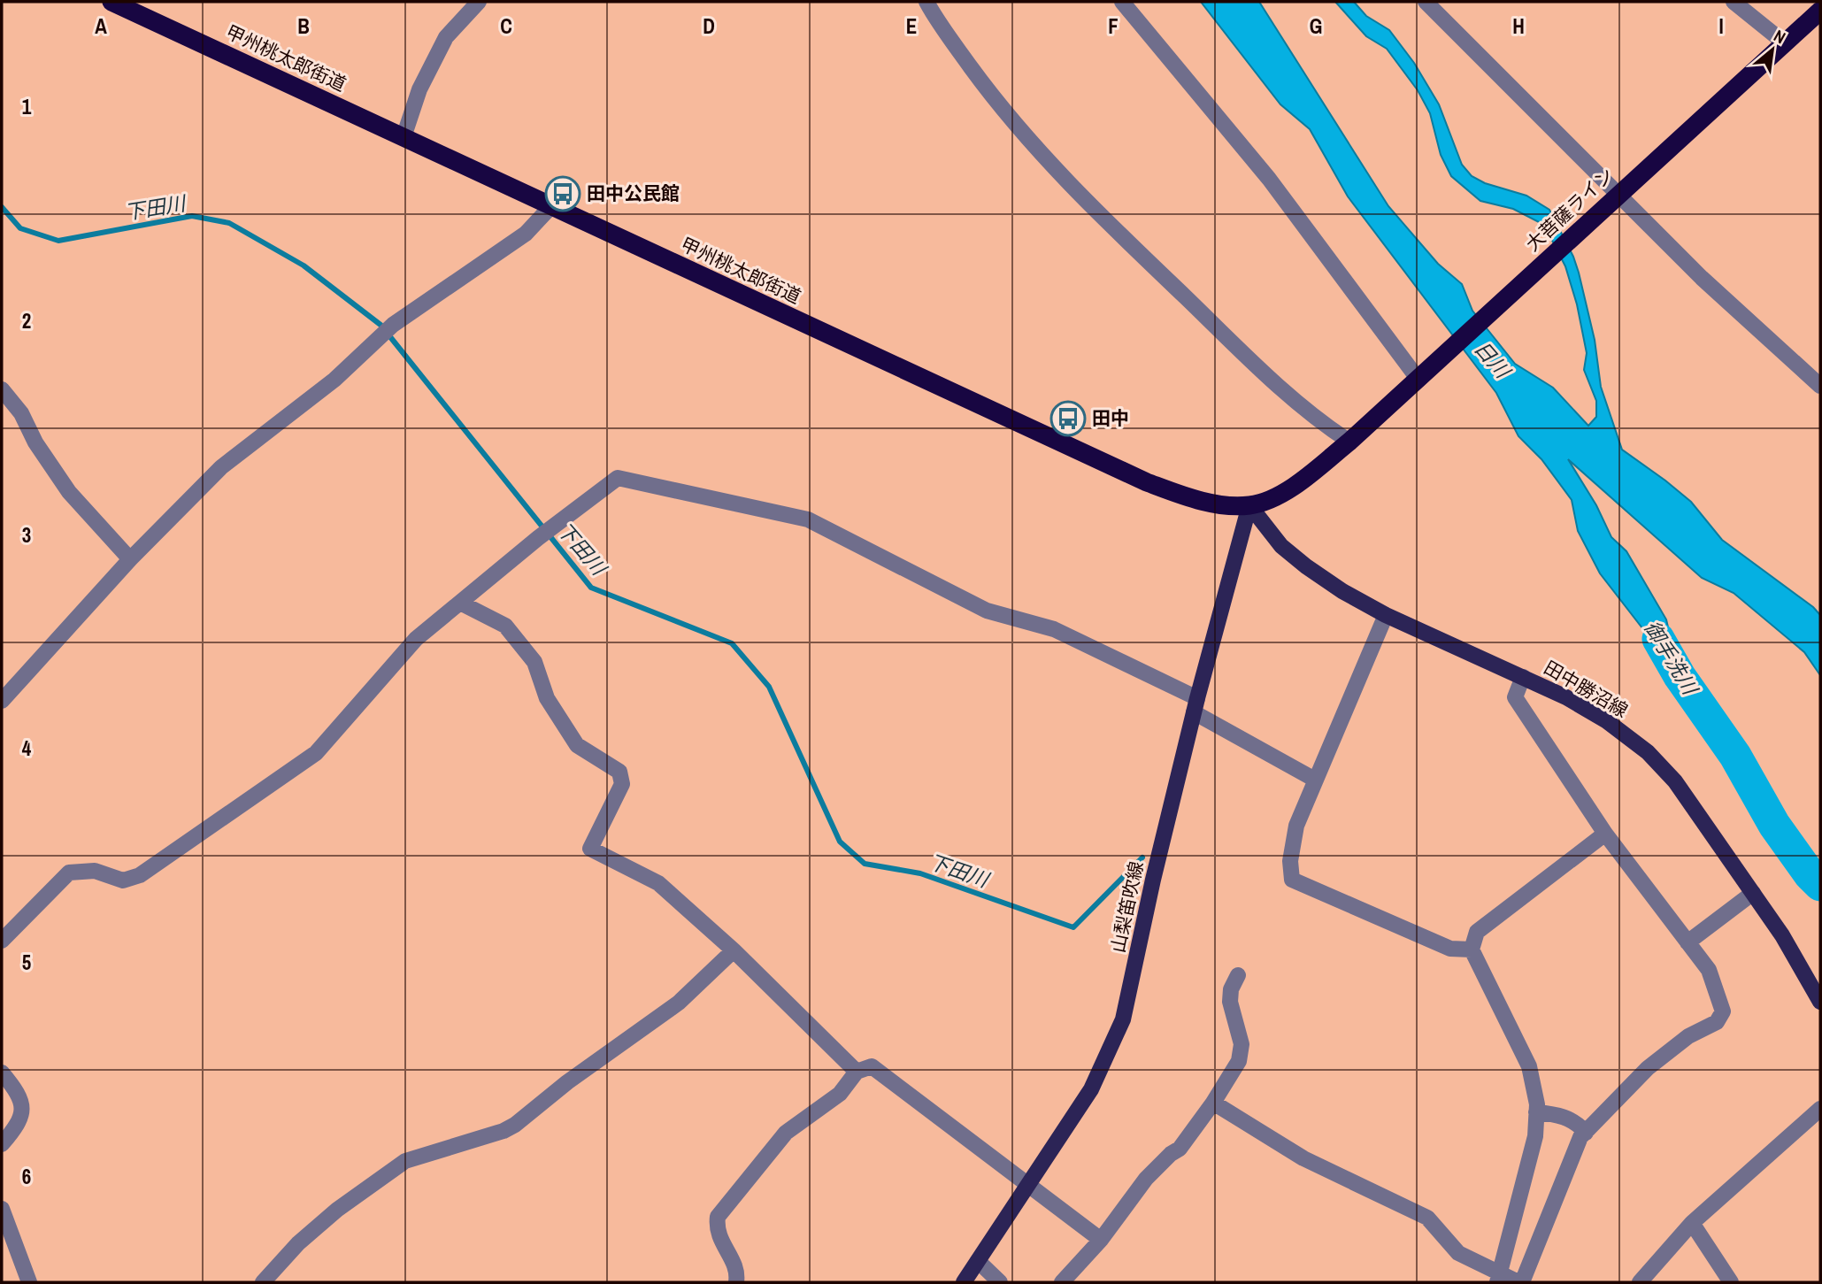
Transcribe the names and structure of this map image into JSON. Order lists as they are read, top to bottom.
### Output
{
  "streets": {
    "highway": ["甲州桃太郎街道", "大菩薩ライン"],
    "main road": ["田中勝沼線", "山梨笛吹線"]
  },
  "crossings": [
    ["甲州桃太郎街道", "大菩薩ライン"],
    ["甲州桃太郎街道", "田中勝沼線"],
    ["甲州桃太郎街道", "山梨笛吹線"],
    ["田中勝沼線", "山梨笛吹線"]
  ],
  "water": ["下田川", "日川", "御手洗川"],
  "places": {
    "bus stop": ["田中公民館", "田中"]
  },
  "north": "top right",
  "grid": {
    "columns": [
      "A",
      "B",
      "C",
      "D",
      "E",
      "F",
      "G",
      "H",
      "I"
    ],
    "rows": [
      "1",
      "2",
      "3",
      "4",
      "5",
      "6"
    ]
  }
}
